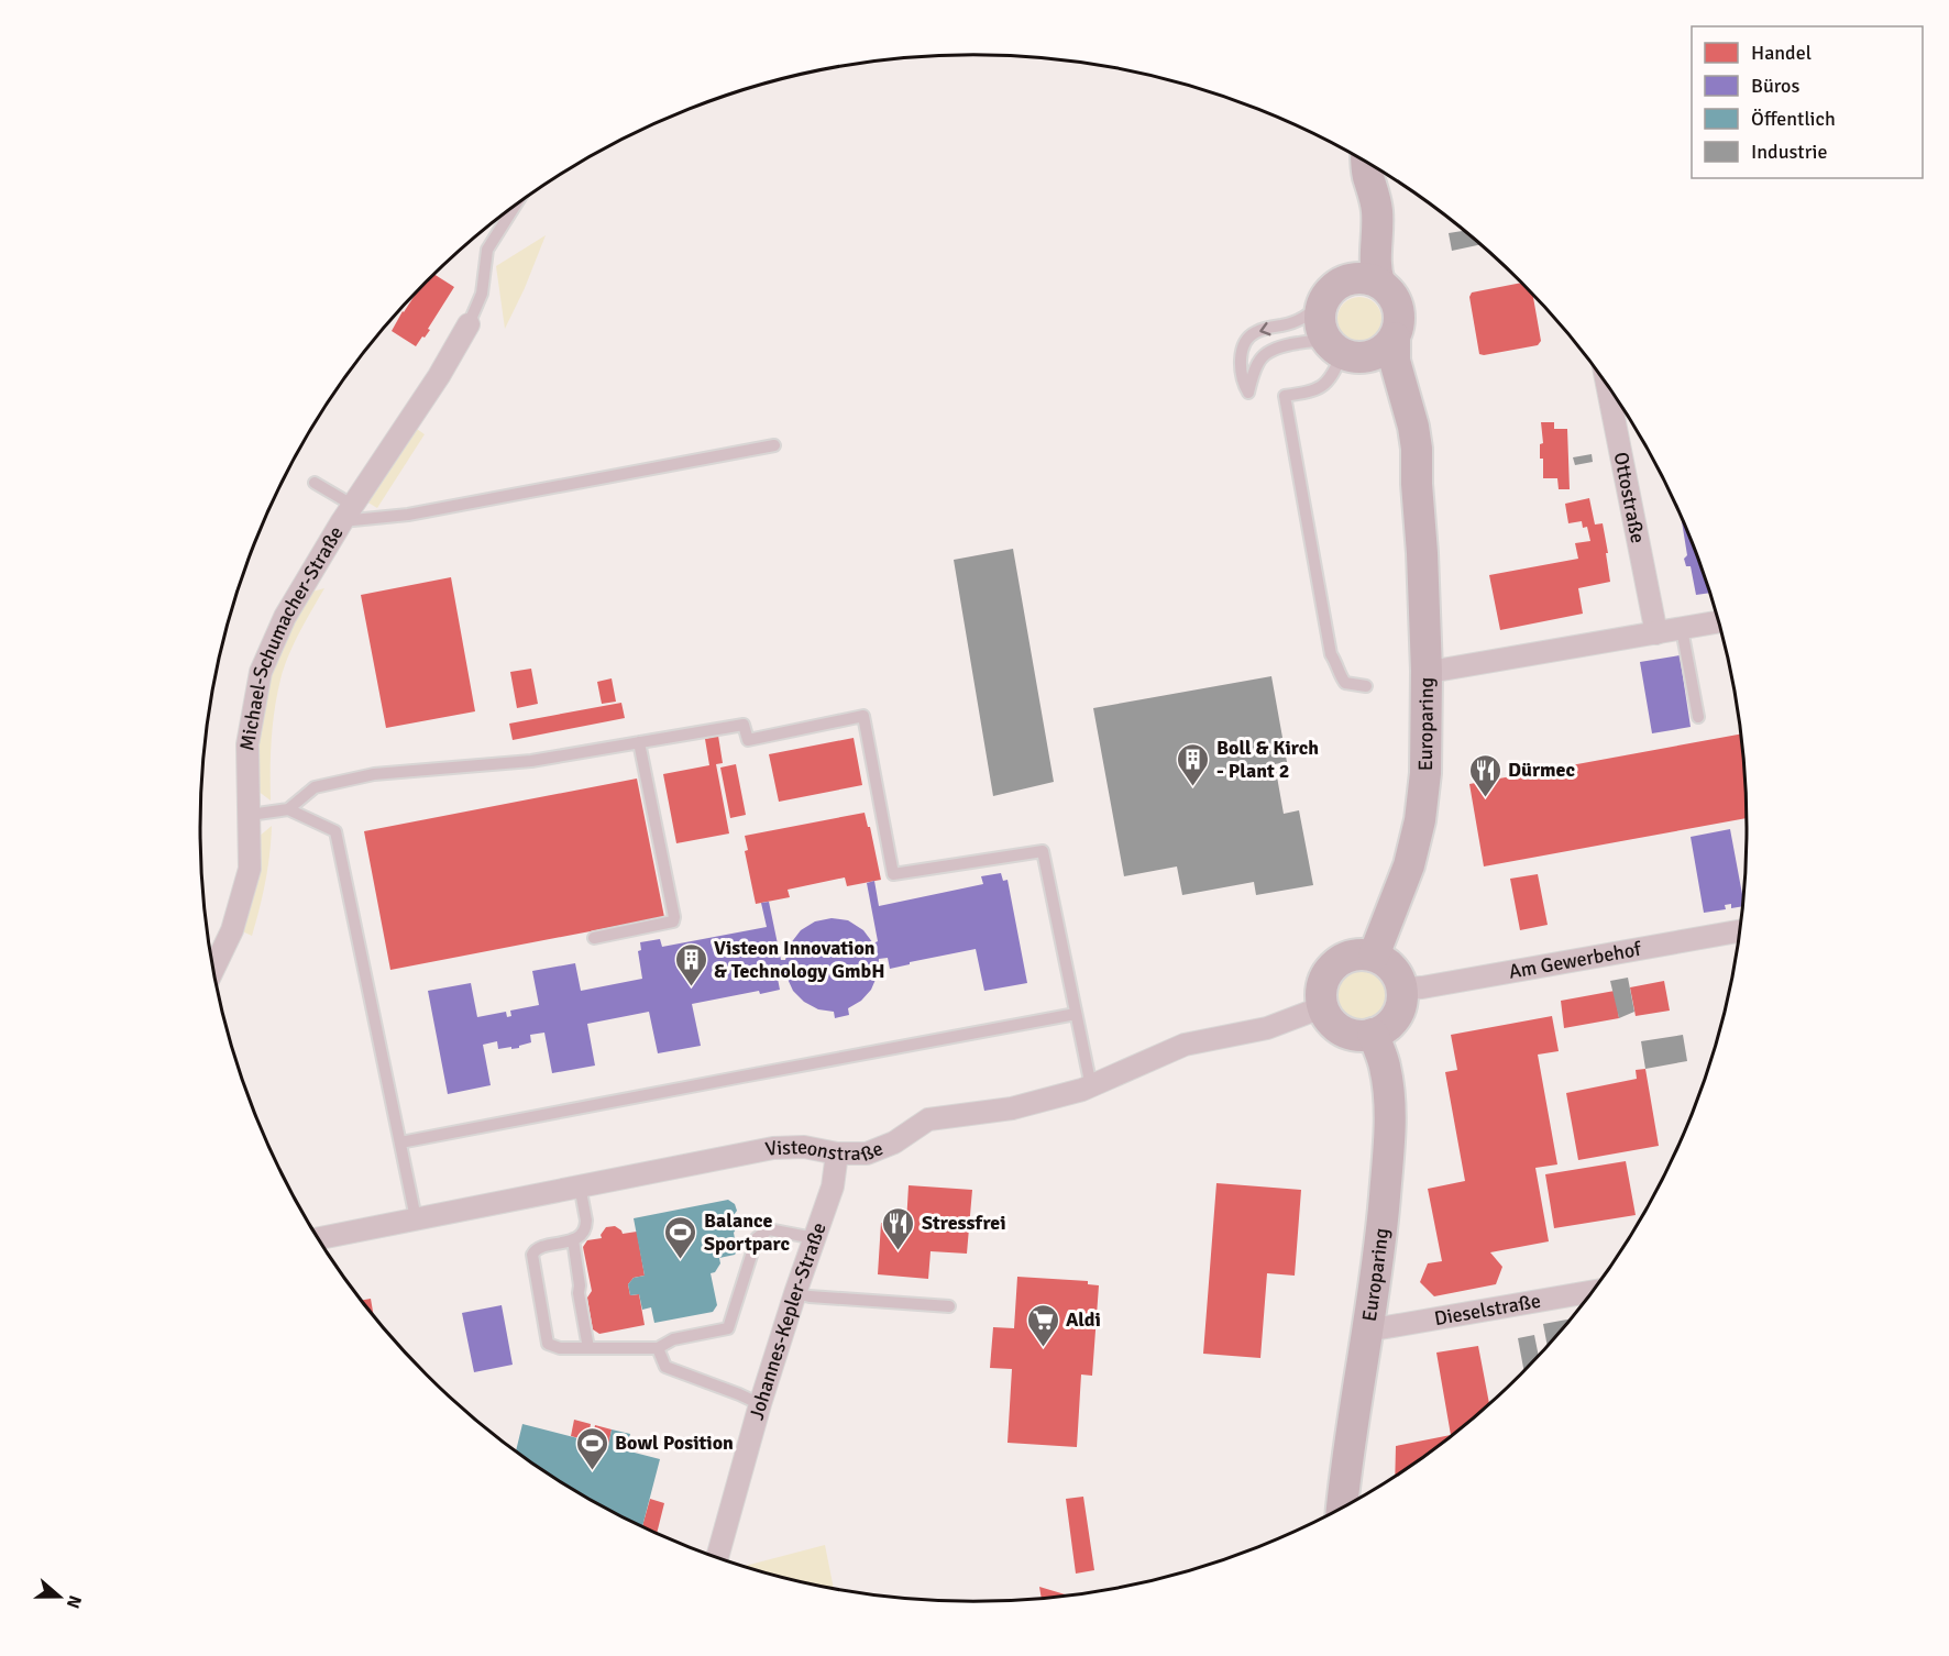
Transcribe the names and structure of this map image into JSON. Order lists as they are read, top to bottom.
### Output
{
  "streets": {
    "street": [
      "Ottostraße",
      "Michael-Schumacher-Straße",
      "Europaring",
      "Am Gewerbehof",
      "Visteonstraße",
      "Dieselstraße",
      "Johannes-Kepler-Straße"
    ]
  },
  "crossings": [
    ["Europaring", "Am Gewerbehof"],
    ["Europaring", "Visteonstraße"],
    ["Europaring", "Dieselstraße"],
    ["Am Gewerbehof", "Visteonstraße"],
    ["Visteonstraße", "Johannes-Kepler-Straße"]
  ],
  "places": {
    "building": ["Boll & Kirch - Plant 2", "Visteon Innovation & Technology GmbH"],
    "restaurant": ["Dürmec", "Stressfrei"],
    "sports": ["Balance Sportparc", "Bowl Position"],
    "supermarket": ["Aldi"]
  },
  "legend": [
    "Handel",
    "Büros",
    "Öffentlich",
    "Industrie"
  ],
  "north": "right"
}
